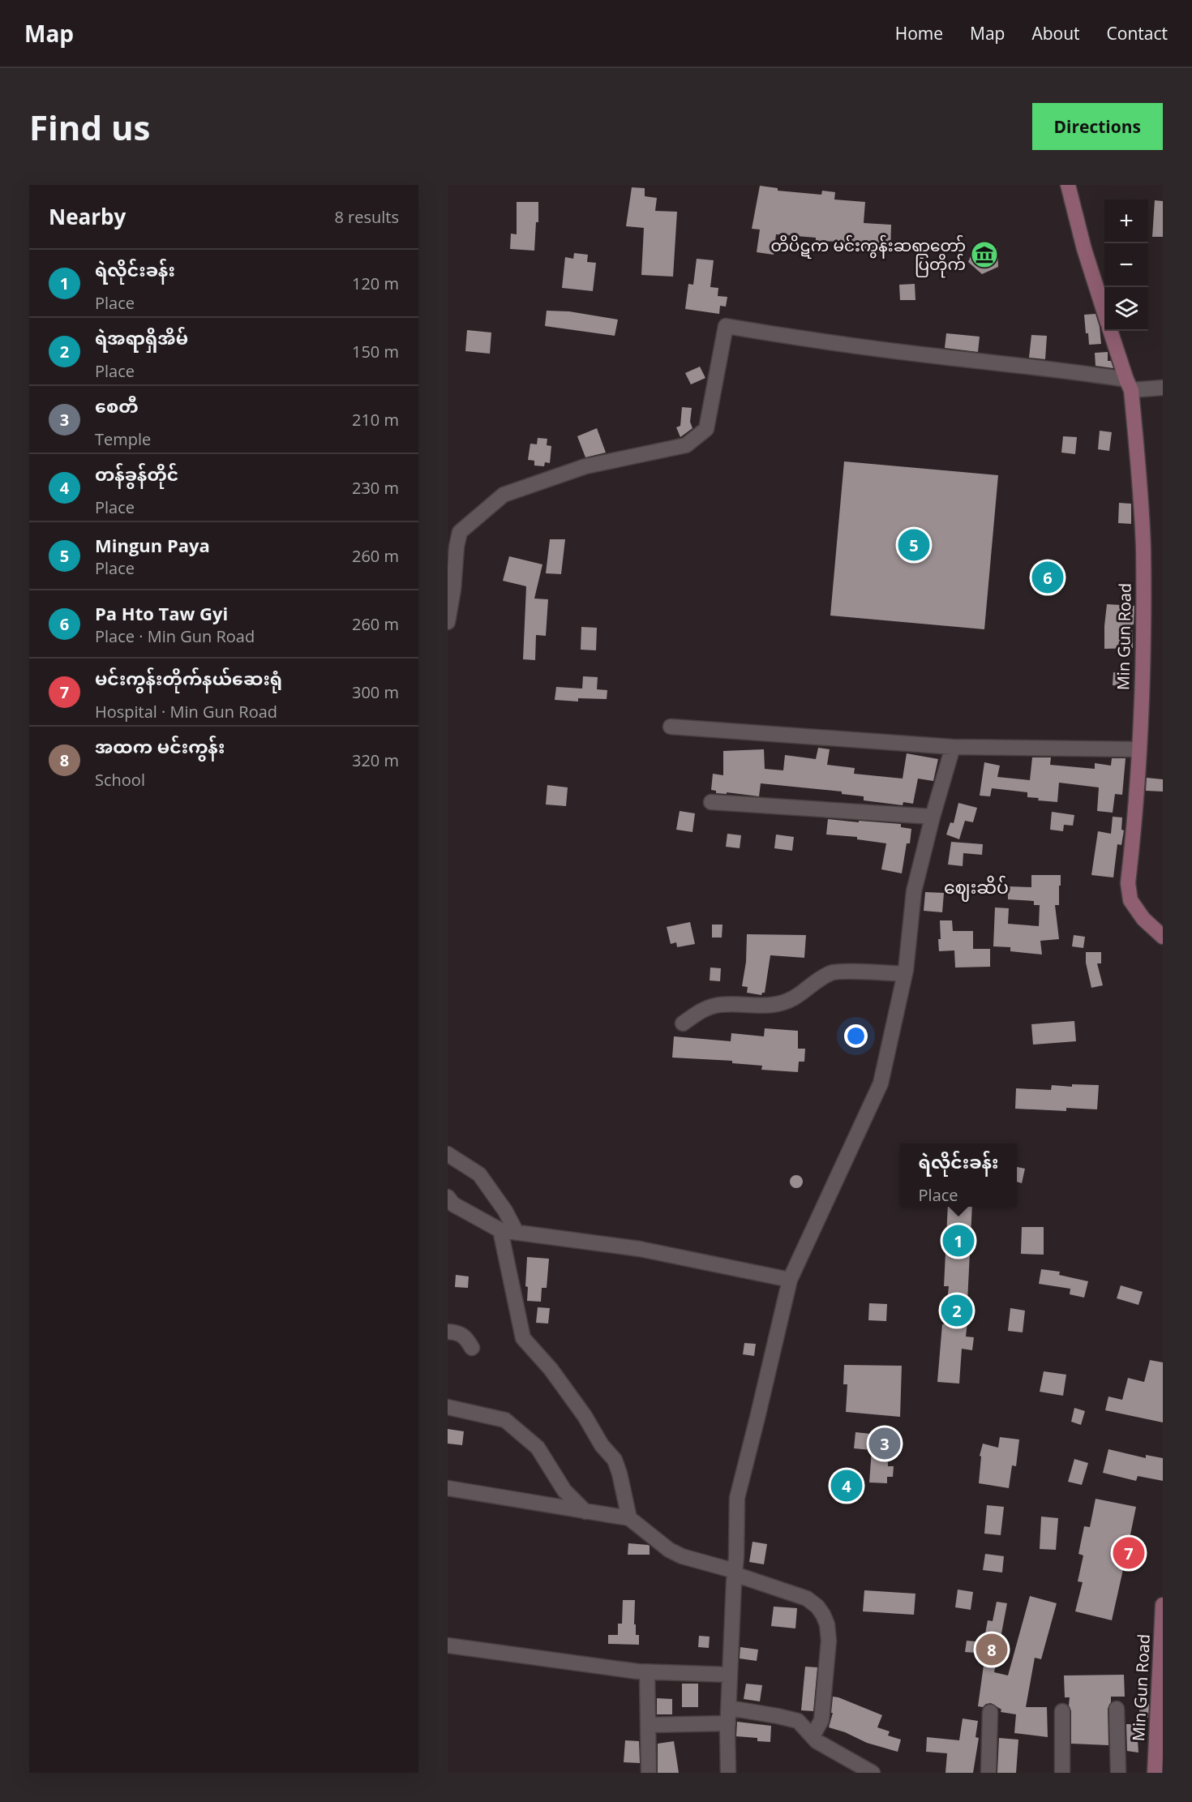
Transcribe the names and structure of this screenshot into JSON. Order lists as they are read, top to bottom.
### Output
{
  "streets": {
    "street": ["Min Gun Road"]
  },
  "districts": ["ဈေးဆိပ်"],
  "places": {
    "museum": ["တိပိဋက မင်းကွန်းဆရာတော် ပြတိုက်"]
  },
  "page": {
    "header": "Map",
    "nav": [
      "Home",
      "Map",
      "About",
      "Contact"
    ],
    "buttons": "Directions",
    "title": "Find us",
    "heading": ["Nearby", "8 results"],
    "map_buttons": ["+", "−"],
    "list": [
      {
        "mark": "1",
        "name": "ရဲလိုင်းခန်း",
        "note": "Place",
        "value": "120 m"
      },
      {
        "mark": "2",
        "name": "ရဲအရာရှိအိမ်",
        "note": "Place",
        "value": "150 m"
      },
      {
        "mark": "3",
        "name": "စေတီ",
        "note": "Temple",
        "value": "210 m"
      },
      {
        "mark": "4",
        "name": "တန်ခွန်တိုင်",
        "note": "Place",
        "value": "230 m"
      },
      {
        "mark": "5",
        "name": "Mingun Paya",
        "note": "Place",
        "value": "260 m"
      },
      {
        "mark": "6",
        "name": "Pa Hto Taw Gyi",
        "note": "Place · Min Gun Road",
        "value": "260 m"
      },
      {
        "mark": "7",
        "name": "မင်းကွန်းတိုက်နယ်ဆေးရုံ",
        "note": "Hospital · Min Gun Road",
        "value": "300 m"
      },
      {
        "mark": "8",
        "name": "အထက မင်းကွန်း",
        "note": "School",
        "value": "320 m"
      }
    ],
    "pins": [
      "5",
      "6",
      "1",
      "2",
      "3",
      "4",
      "7",
      "8"
    ],
    "popup": ["ရဲလိုင်းခန်း", "Place"]
  }
}
